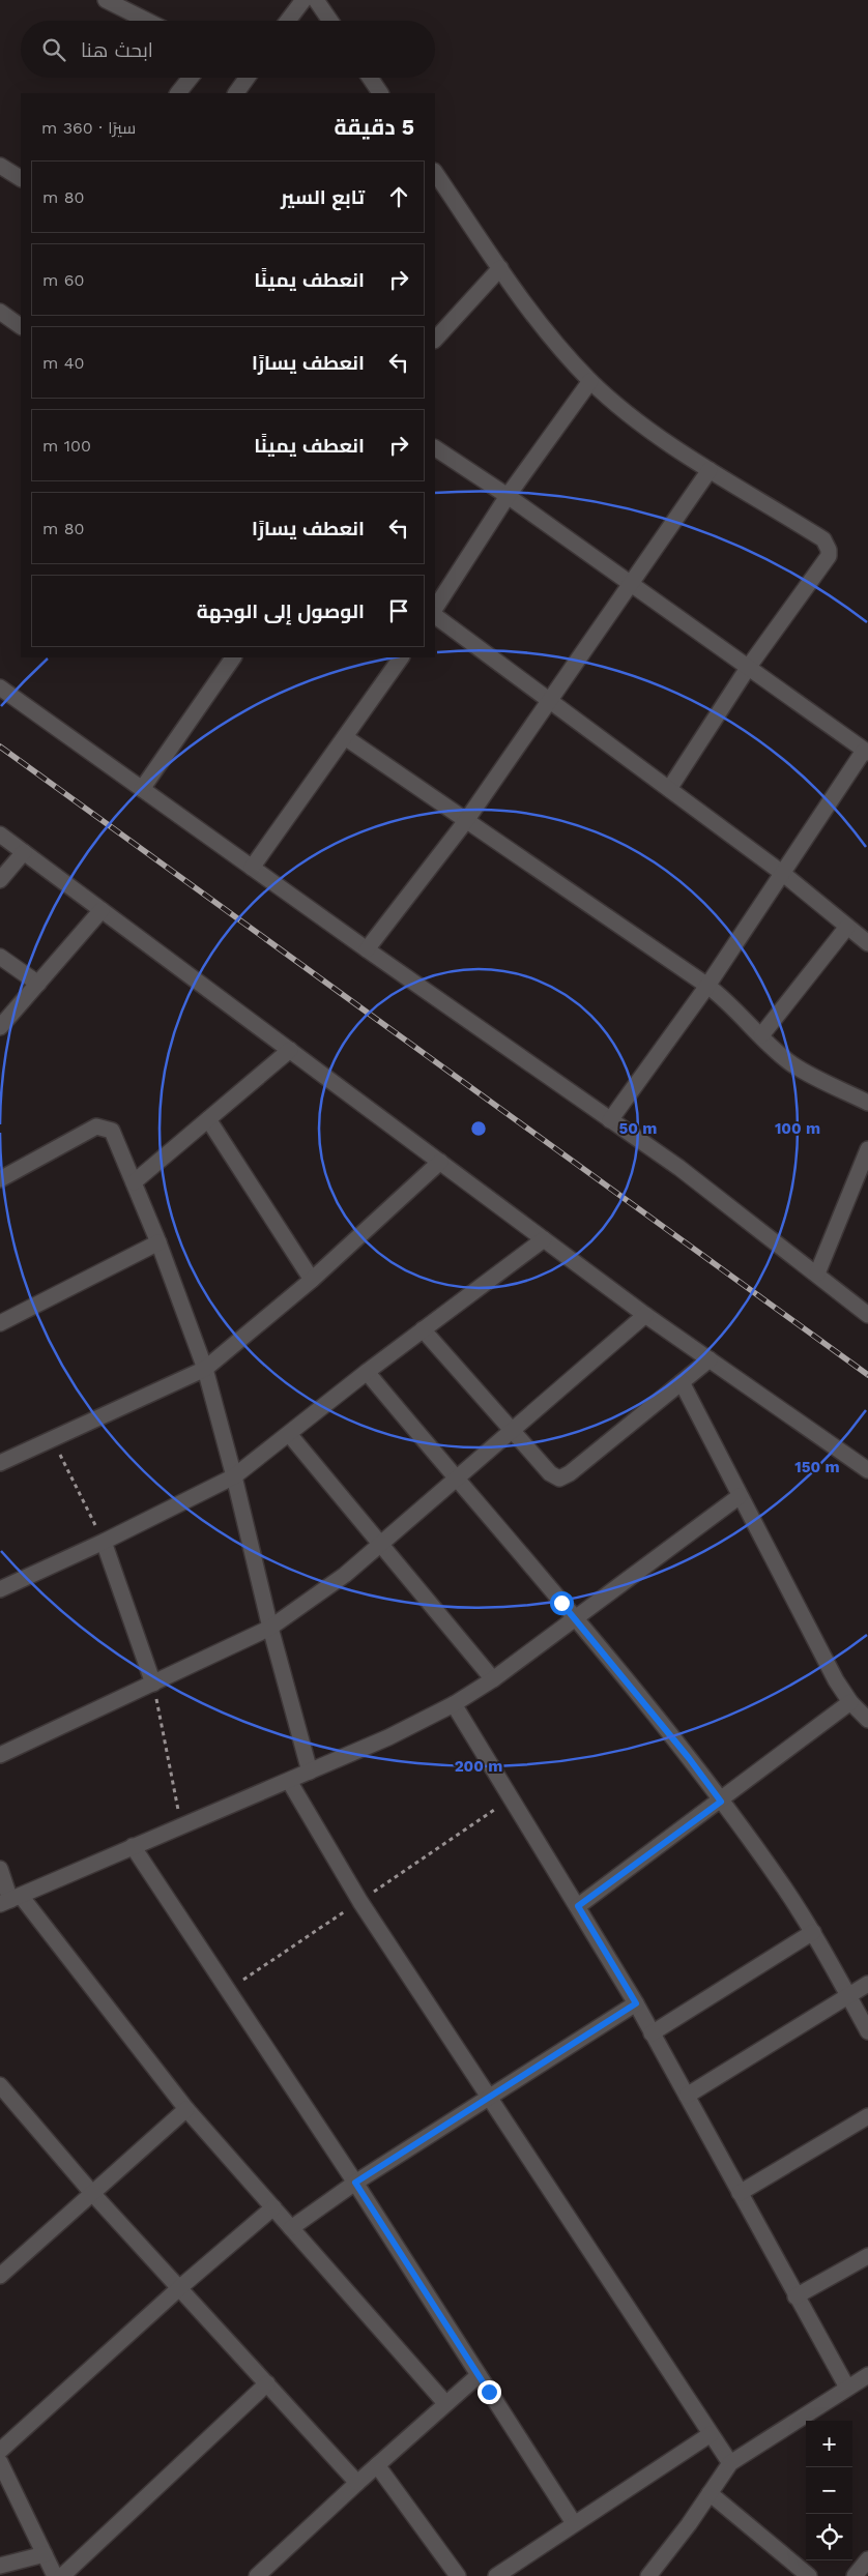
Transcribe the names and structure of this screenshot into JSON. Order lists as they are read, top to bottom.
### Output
{
  "page": {
    "search": "ابحث هنا",
    "heading": ["5 دقيقة", "سيرًا · 360 m"],
    "list": [
      ["تابع السير", "80 m"],
      ["انعطف يمينًا", "60 m"],
      ["انعطف يسارًا", "40 m"],
      ["انعطف يمينًا", "100 m"],
      ["انعطف يسارًا", "80 m"],
      "الوصول إلى الوجهة"
    ],
    "map_buttons": ["+", "−"]
  },
  "rings": [
    "50 m",
    "100 m",
    "150 m",
    "200 m"
  ]
}
